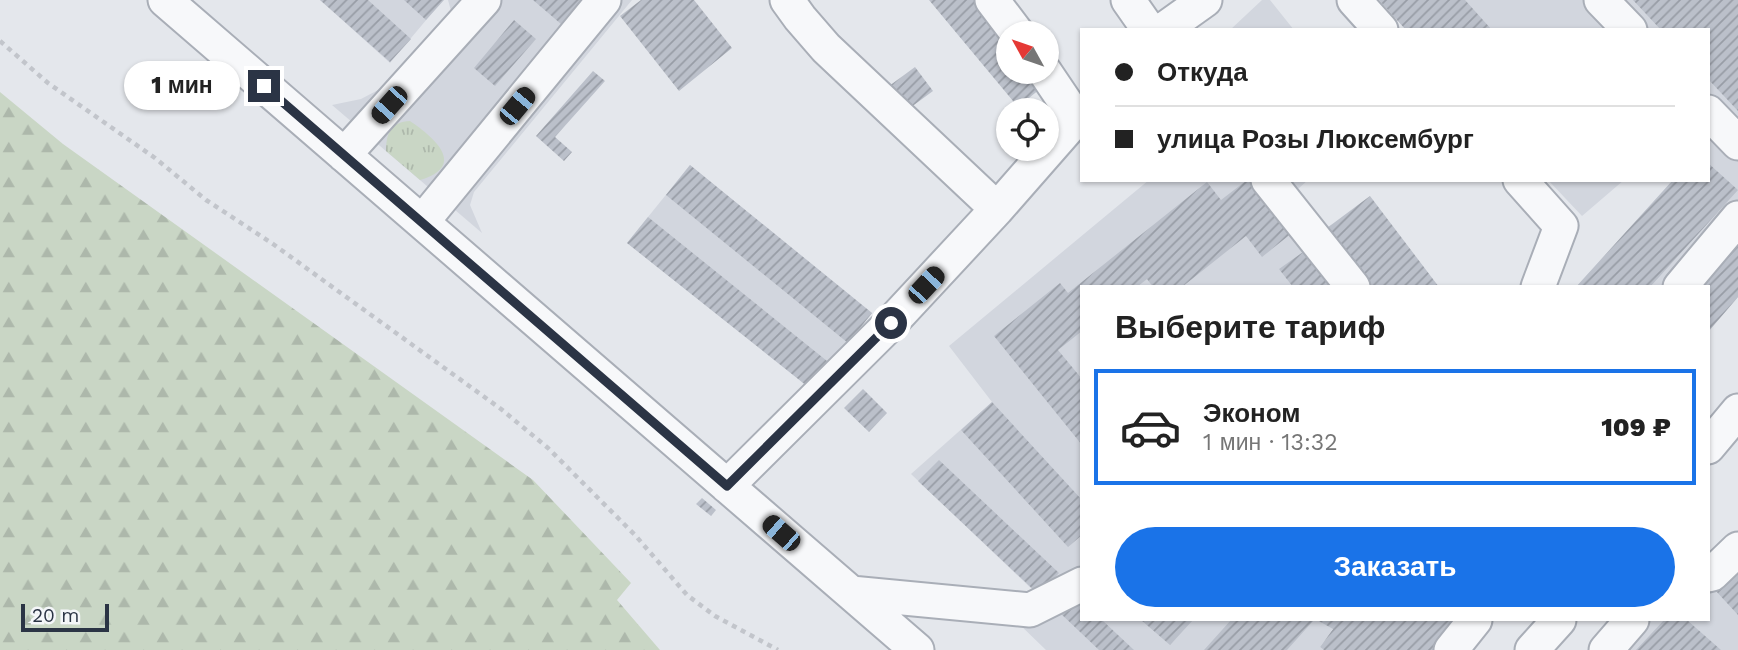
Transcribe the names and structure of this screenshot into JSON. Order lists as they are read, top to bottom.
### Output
{
  "scale_bar": "20 m",
  "north": "top left",
  "page": {
    "banner": ["Откуда", "улица Розы Люксембург"],
    "bubble": "1 мин",
    "heading": "Выберите тариф",
    "list": [
      {
        "name": "Эконом",
        "note": "1 мин · 13:32",
        "value": "109 ₽"
      }
    ],
    "buttons": "Заказать",
    "scale": "20 m"
  }
}
